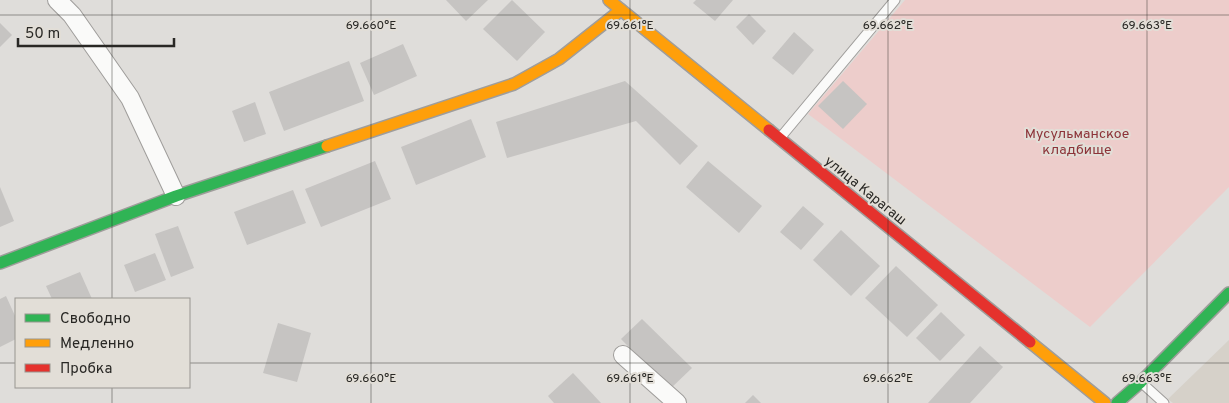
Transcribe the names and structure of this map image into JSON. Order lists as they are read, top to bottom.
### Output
{
  "streets": {
    "street": ["улица Карагаш"]
  },
  "parks": ["Мусульманское кладбище"],
  "legend": ["Свободно", "Медленно", "Пробка"],
  "scale_bar": "50 m",
  "coordinates": [
    "69.660°E",
    "69.661°E",
    "69.662°E",
    "69.663°E"
  ]
}
